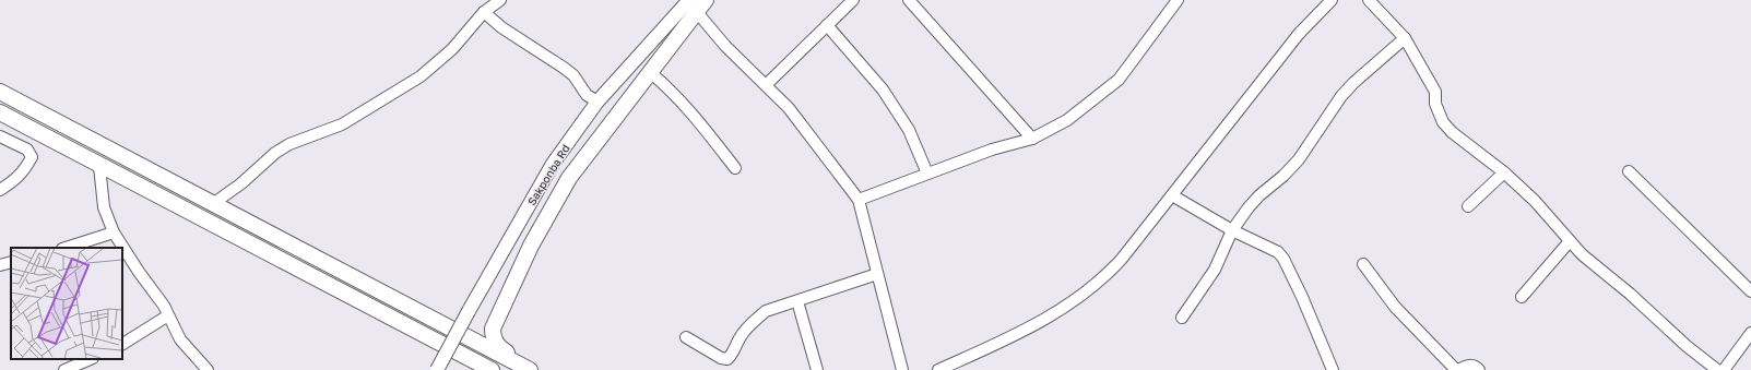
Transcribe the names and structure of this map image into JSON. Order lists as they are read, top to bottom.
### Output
{
  "streets": {
    "main road": ["Sakponba Rd"]
  }
}
